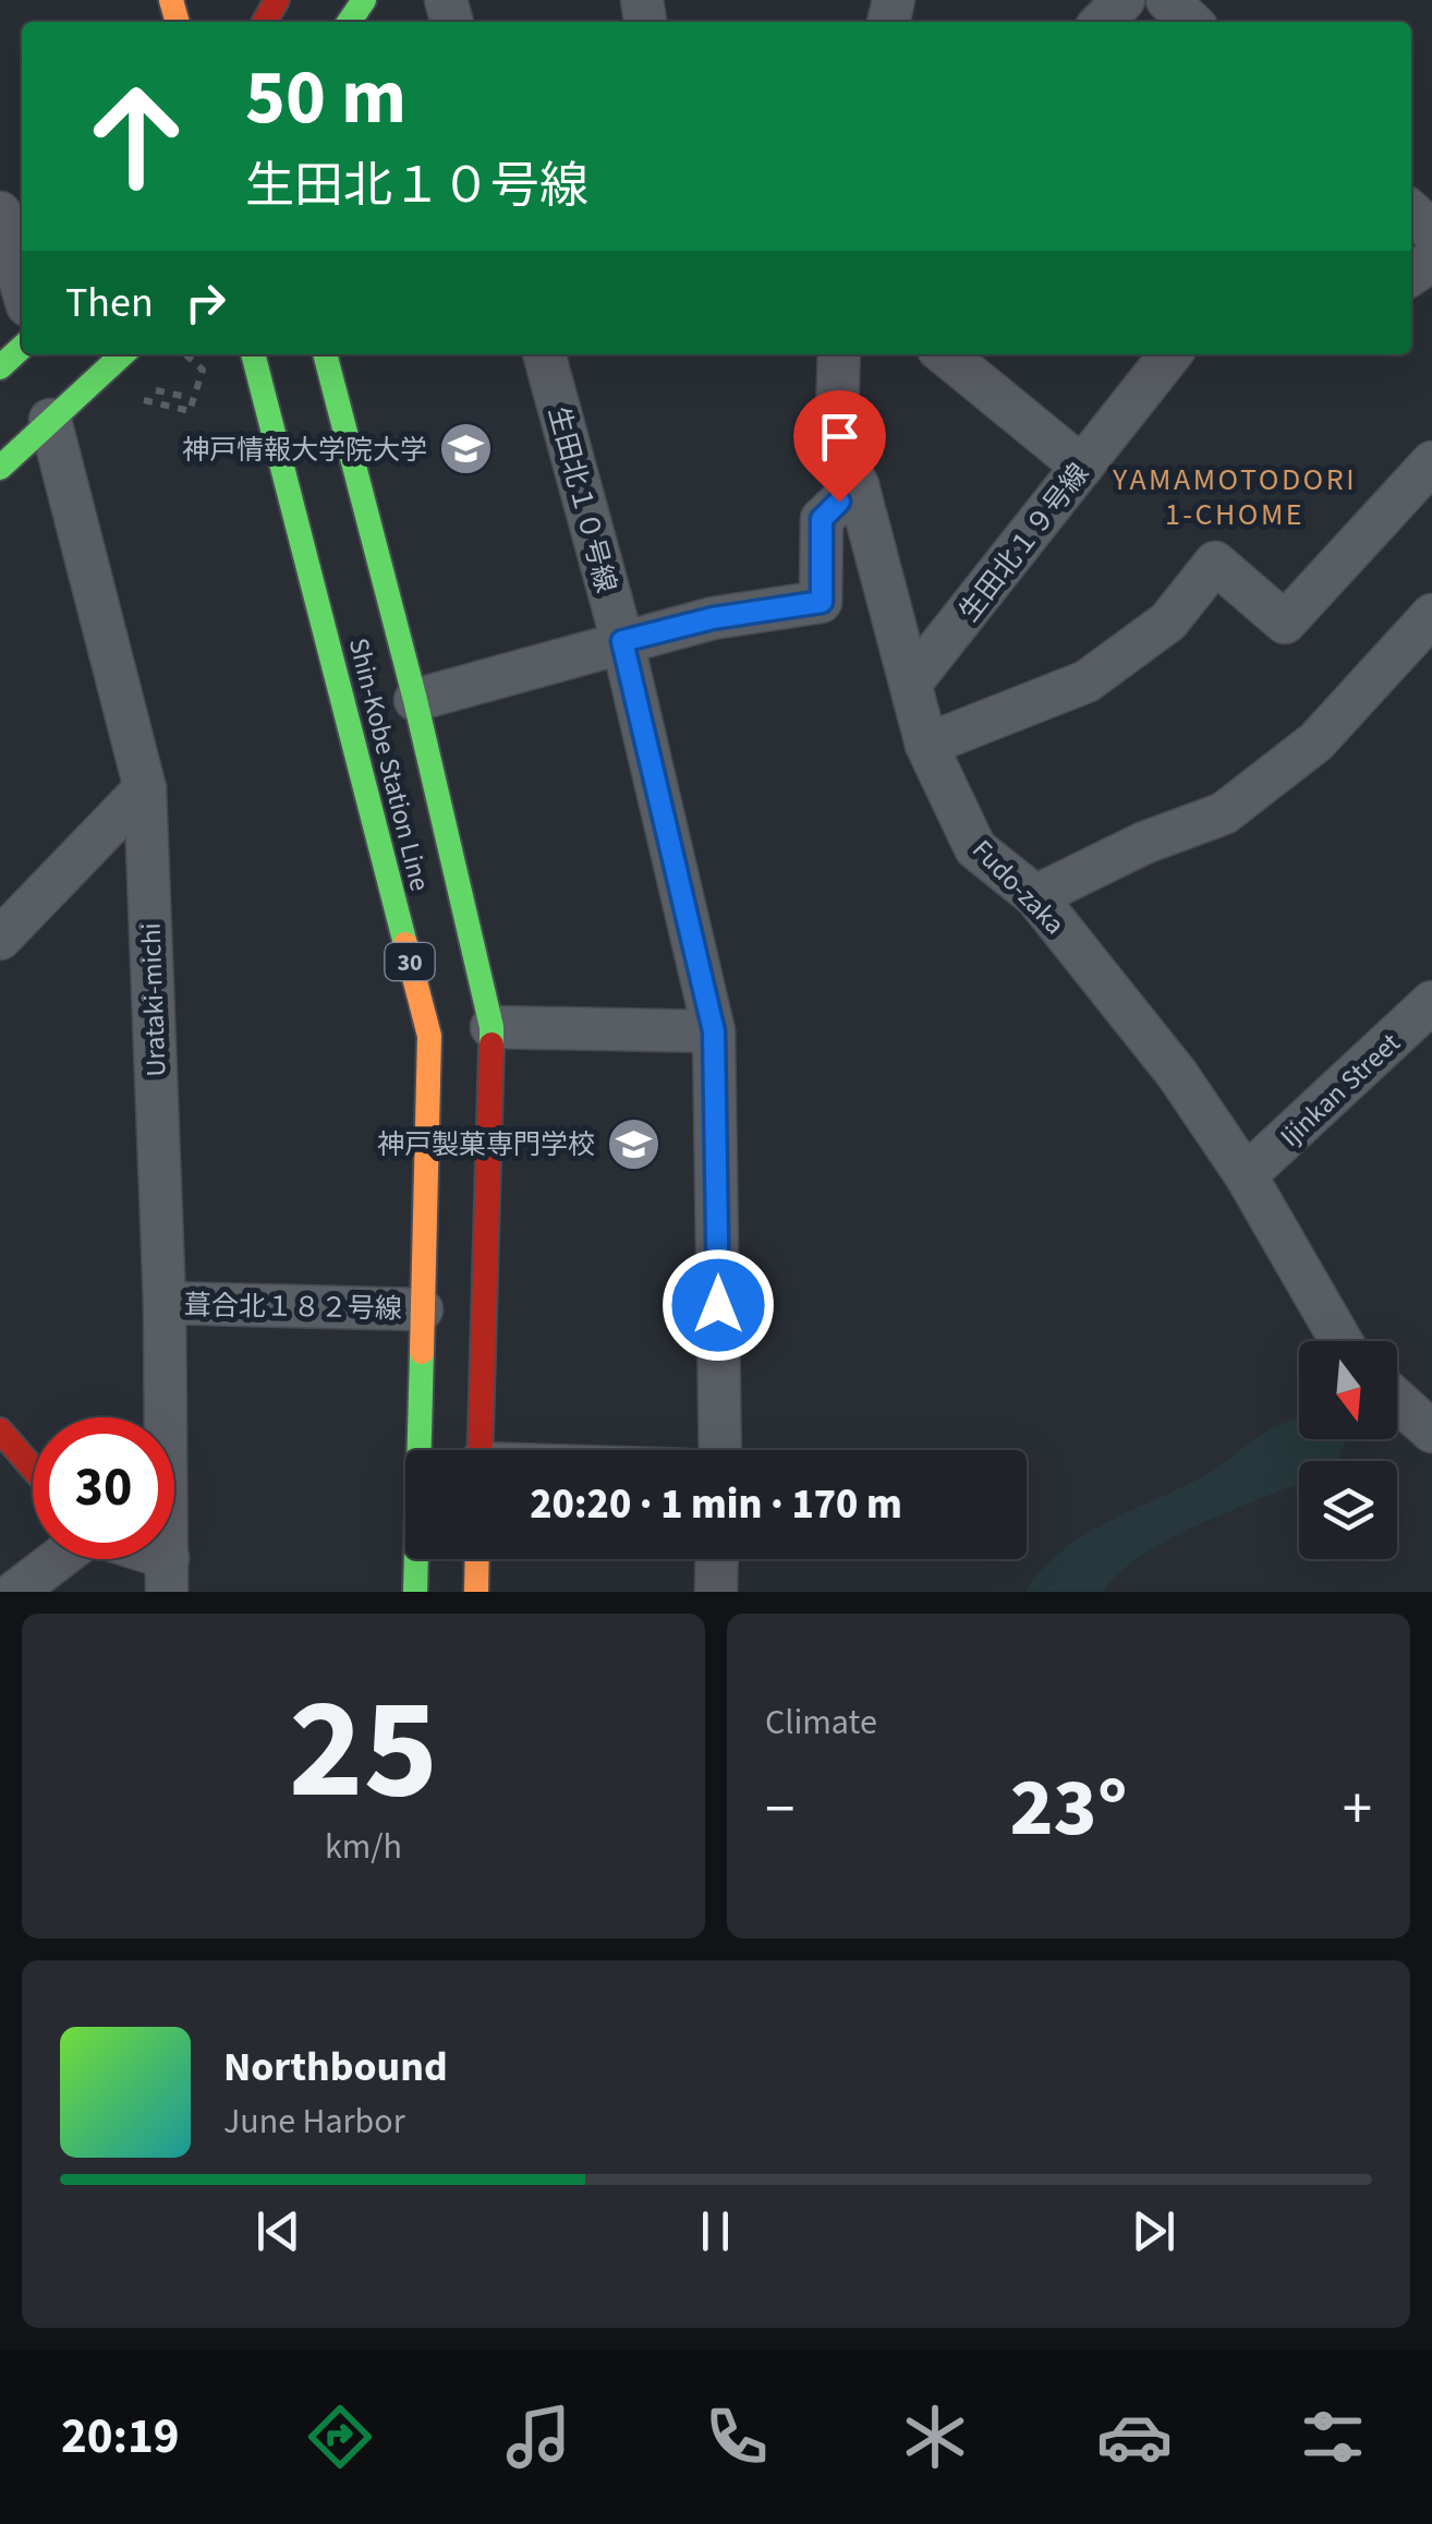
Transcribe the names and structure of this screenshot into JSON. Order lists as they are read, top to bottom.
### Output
{
  "streets": {
    "main road": ["Shin-Kobe Station Line", "30"],
    "street": [
      "生田北１０号線",
      "生田北１９号線",
      "Fudo-zaka",
      "Urataki-michi",
      "Ijinkan Street",
      "葺合北１８２号線"
    ]
  },
  "crossings": [
    ["生田北１９号線", "Fudo-zaka"],
    ["Shin-Kobe Station Line", "葺合北１８２号線"],
    ["Fudo-zaka", "Ijinkan Street"],
    ["Urataki-michi", "葺合北１８２号線"]
  ],
  "districts": ["YAMAMOTODORI 1-CHOME"],
  "places": {
    "school or university": ["神戸情報大学院大学", "神戸製菓専門学校"]
  },
  "north": "bottom",
  "page": {
    "turn": ["50 m", "生田北１０号線"],
    "then": "Then",
    "limit": "30",
    "trip": "20:20 · 1 min · 170 m",
    "tile": [
      ["25", "km/h"],
      "Climate"
    ],
    "heat": ["−", "23°", "+"],
    "song": ["Northbound", "June Harbor"],
    "tabs": "20:19"
  }
}
